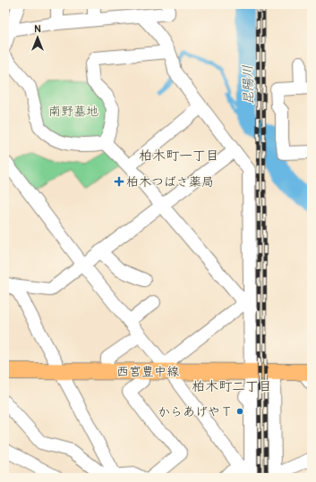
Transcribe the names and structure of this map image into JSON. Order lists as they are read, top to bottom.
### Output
{
  "streets": {
    "main road": ["西宮豊中線"]
  },
  "districts": ["柏木町一丁目", "柏木町二丁目"],
  "water": ["昆陽川"],
  "parks": ["南野墓地"],
  "places": {
    "health": ["柏木つばさ薬局"],
    "other": ["からあげやＴ"]
  },
  "north": "top"
}
